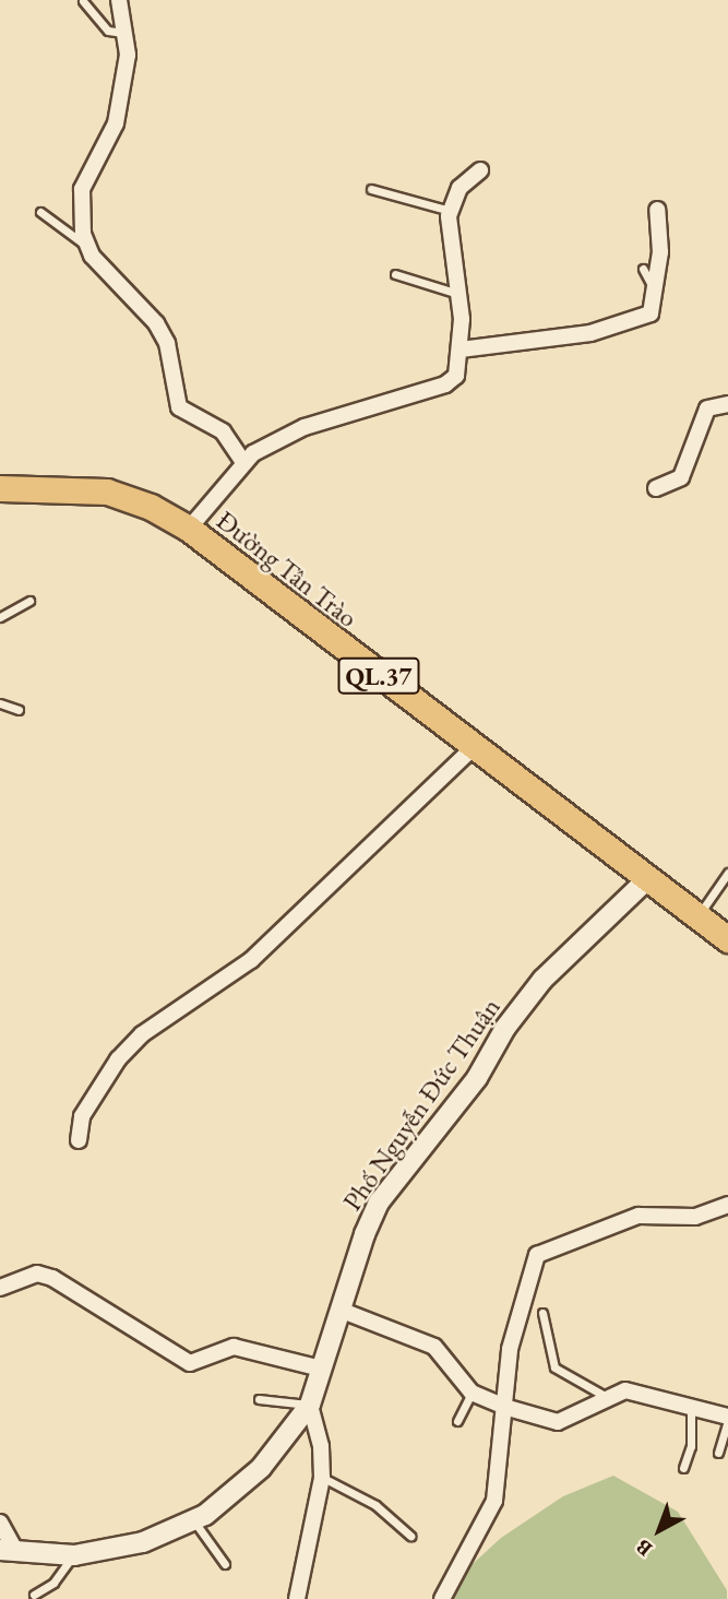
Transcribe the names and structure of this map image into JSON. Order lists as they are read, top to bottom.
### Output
{
  "streets": {
    "highway": ["Đường Tân Trào", "QL.37"],
    "street": ["Phố Nguyễn Đức Thuận"]
  },
  "crossings": [
    ["Đường Tân Trào", "Phố Nguyễn Đức Thuận"]
  ],
  "north": "bottom left"
}
